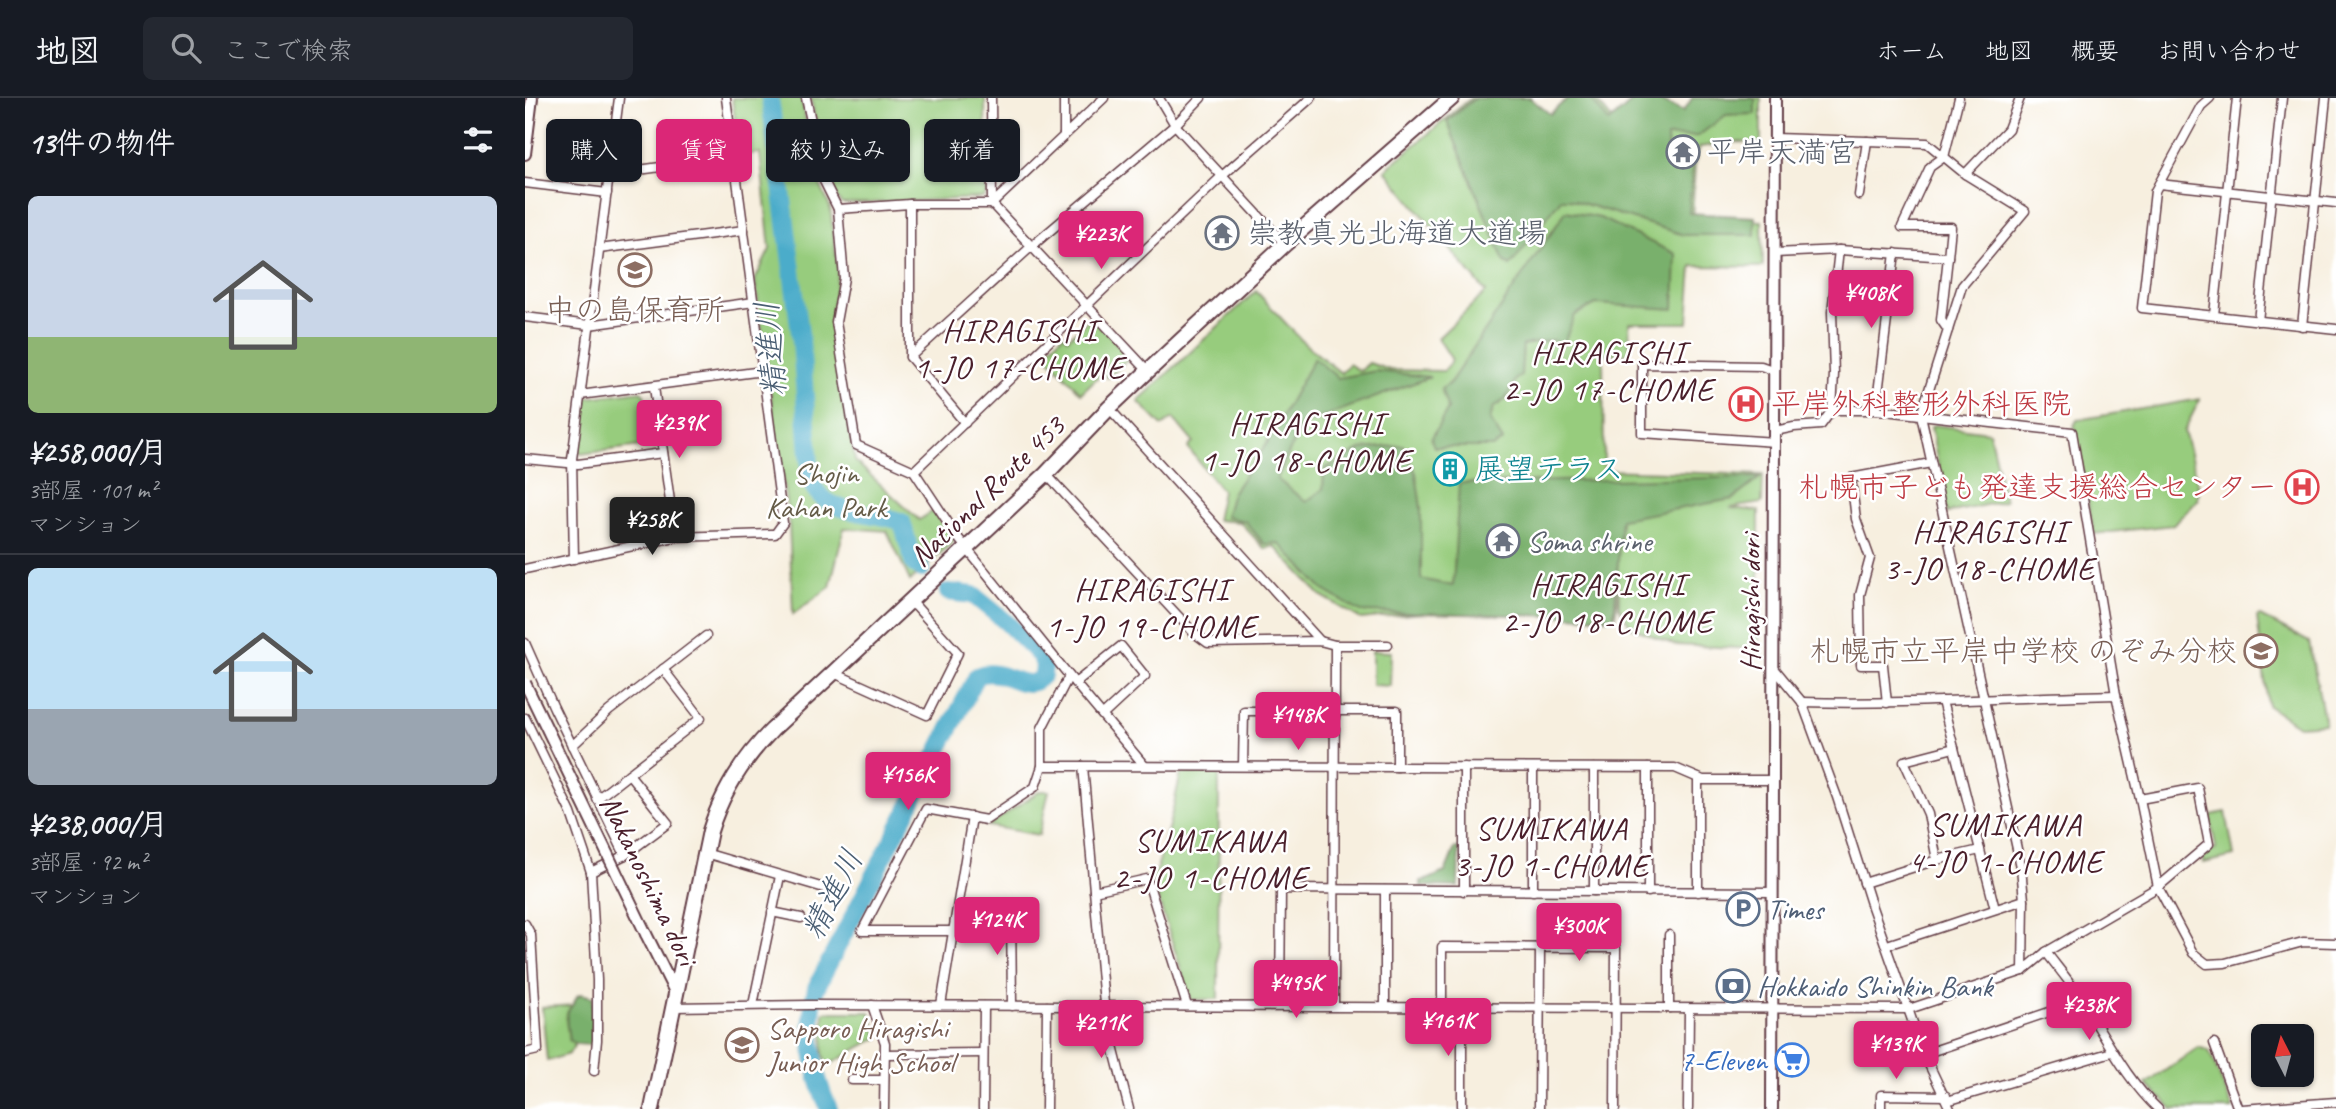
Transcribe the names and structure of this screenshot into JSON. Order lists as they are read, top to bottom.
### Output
{
  "streets": {
    "highway": ["National Route 453", "Nakanoshima dori"],
    "street": ["Hiragishi dori"]
  },
  "crossings": [
    ["National Route 453", "Nakanoshima dori"]
  ],
  "districts": [
    "HIRAGISHI 1-JO 17-CHOME",
    "HIRAGISHI 2-JO 17-CHOME",
    "HIRAGISHI 1-JO 18-CHOME",
    "HIRAGISHI 3-JO 18-CHOME",
    "HIRAGISHI 2-JO 18-CHOME",
    "HIRAGISHI 1-JO 19-CHOME",
    "SUMIKAWA 4-JO 1-CHOME",
    "SUMIKAWA 3-JO 1-CHOME",
    "SUMIKAWA 2-JO 1-CHOME"
  ],
  "water": ["精進川"],
  "parks": ["Shojin Kahan Park"],
  "places": {
    "temple": ["平岸天満宮", "崇教真光北海道大道場", "Soma shrine"],
    "school or university": ["中の島保育所", "札幌市立平岸中学校 のぞみ分校", "Sapporo Hiragishi Junior High School"],
    "hospital": ["平岸外科整形外科医院", "札幌市子ども発達支援総合センター"],
    "building": ["展望テラス"],
    "parking": ["Times"],
    "bank": ["Hokkaido Shinkin Bank"],
    "supermarket": ["7-Eleven"]
  },
  "north": "top",
  "page": {
    "header": "地図",
    "search": "ここで検索",
    "nav": [
      "ホーム",
      "地図",
      "概要",
      "お問い合わせ"
    ],
    "heading": "13件の物件",
    "chip": [
      "購入",
      "賃貸",
      "絞り込み",
      "新着"
    ],
    "list": [
      {
        "name": "¥258,000/月",
        "note": "3部屋 · 101 m² · マンション"
      },
      {
        "name": "¥238,000/月",
        "note": "3部屋 · 92 m² · マンション"
      }
    ],
    "price": [
      "¥223K",
      "¥408K",
      "¥239K",
      "¥258K",
      "¥148K",
      "¥156K",
      "¥124K",
      "¥300K",
      "¥495K",
      "¥238K",
      "¥161K",
      "¥211K",
      "¥139K"
    ]
  }
}
